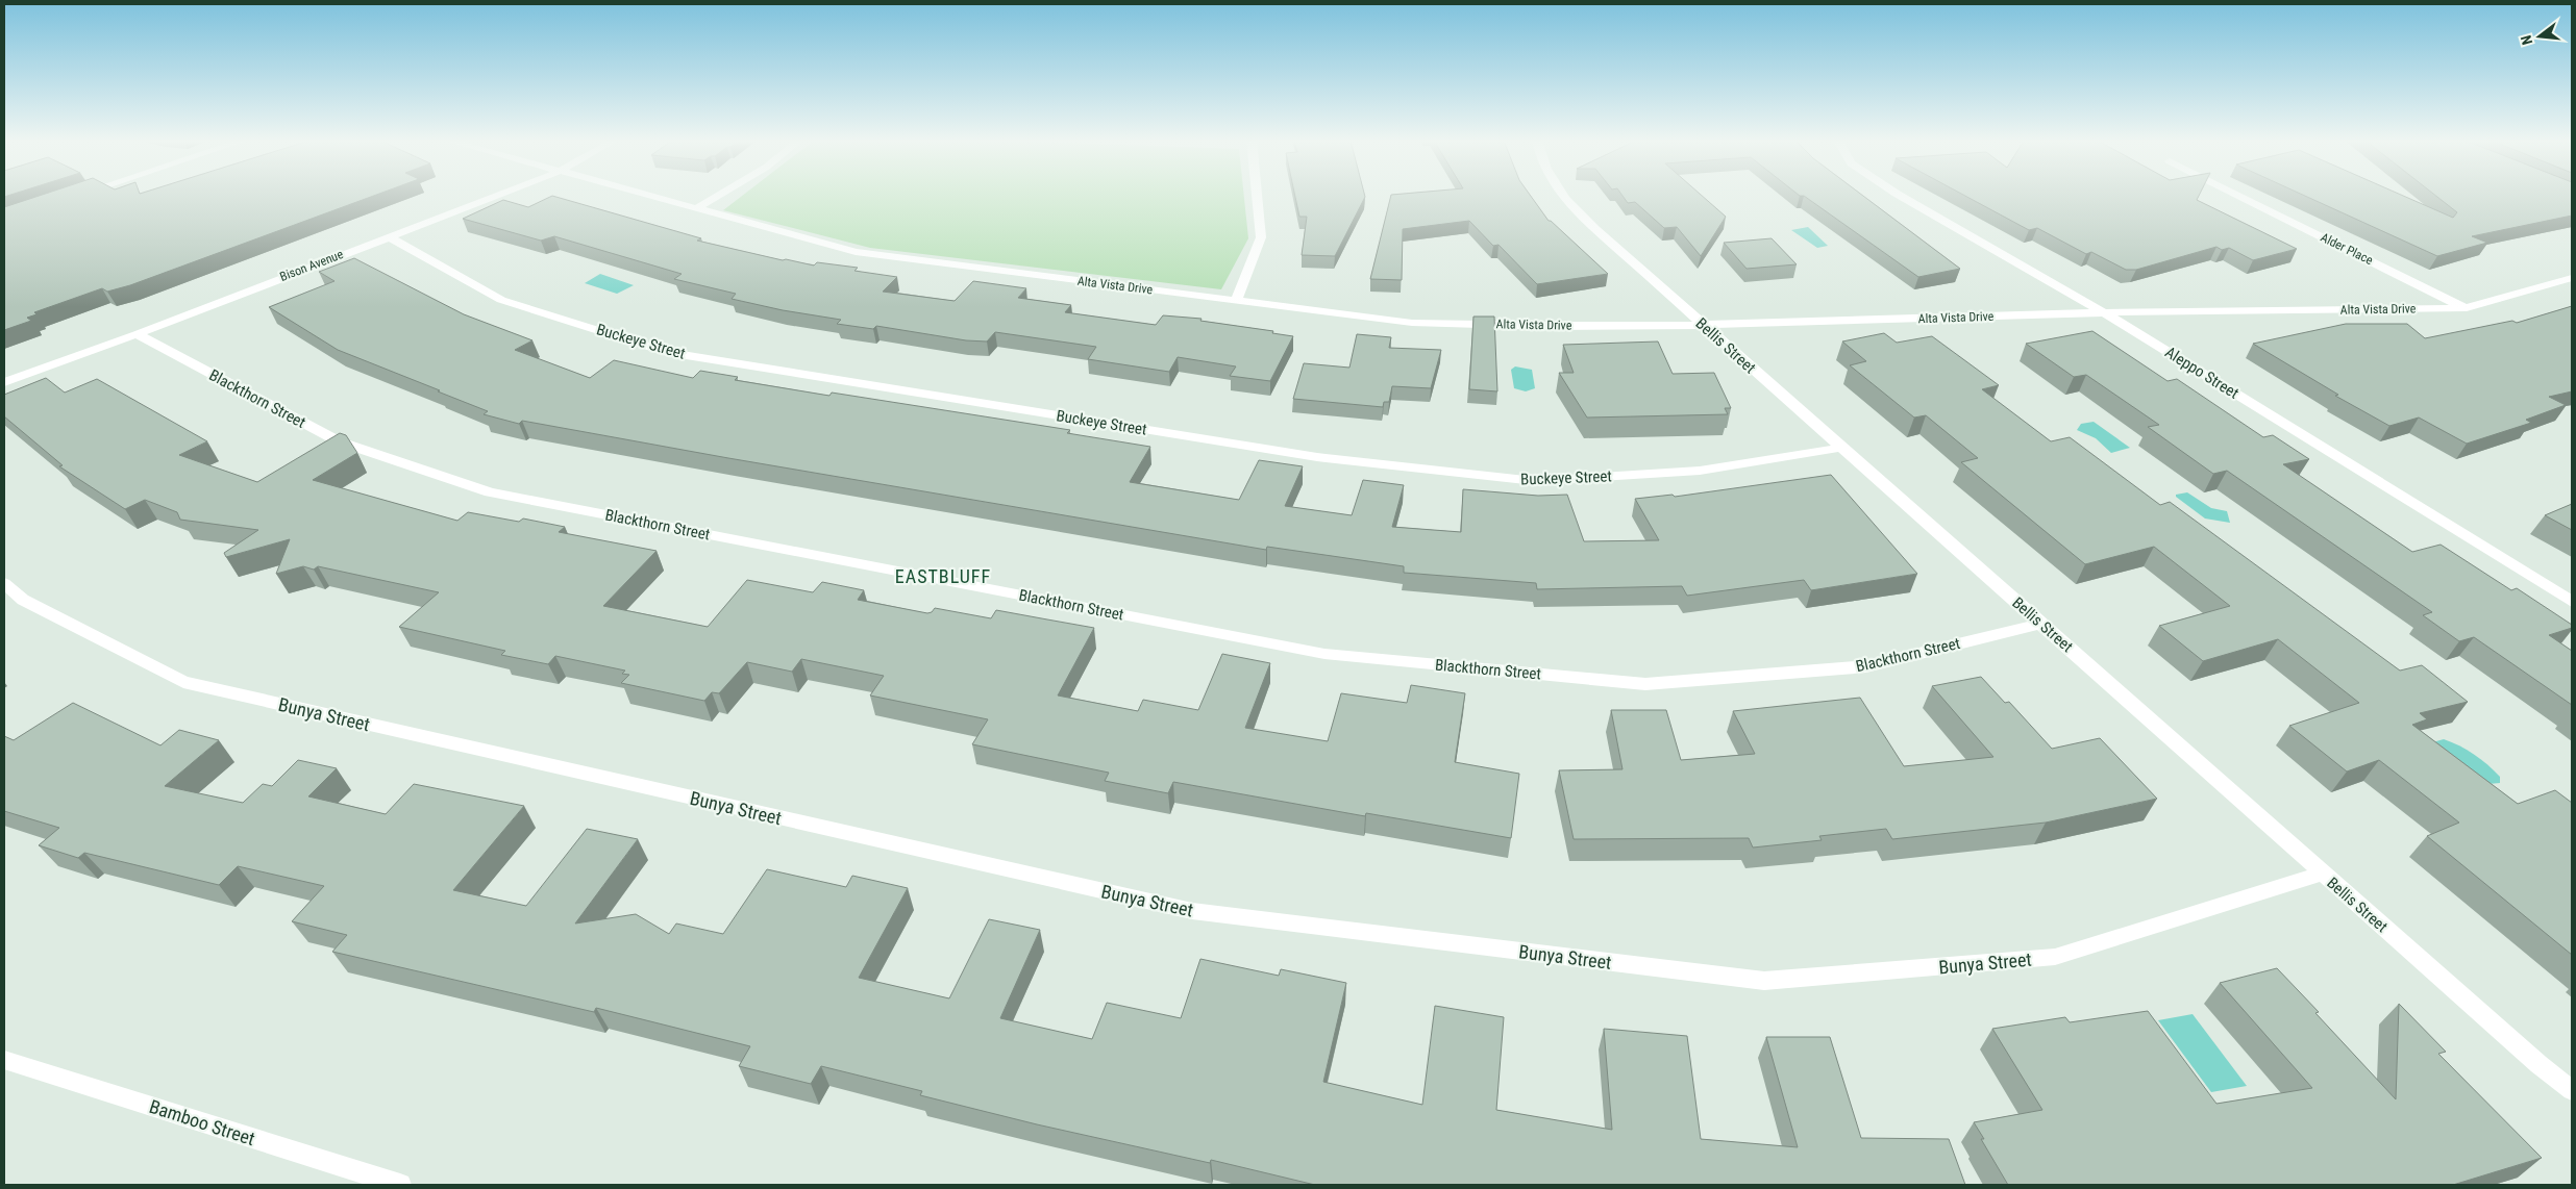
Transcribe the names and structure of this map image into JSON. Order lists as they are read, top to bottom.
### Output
{
  "streets": {
    "street": [
      "Alder Place",
      "Bison Avenue",
      "Alta Vista Drive",
      "Buckeye Street",
      "Bellis Street",
      "Aleppo Street",
      "Blackthorn Street",
      "Bunya Street",
      "Bamboo Street"
    ]
  },
  "crossings": [
    ["Alder Place", "Alta Vista Drive"],
    ["Bison Avenue", "Buckeye Street"],
    ["Bison Avenue", "Blackthorn Street"],
    ["Alta Vista Drive", "Bellis Street"],
    ["Alta Vista Drive", "Aleppo Street"],
    ["Buckeye Street", "Bellis Street"],
    ["Bellis Street", "Blackthorn Street"],
    ["Bellis Street", "Bunya Street"]
  ],
  "districts": ["EASTBLUFF"],
  "north": "left"
}
